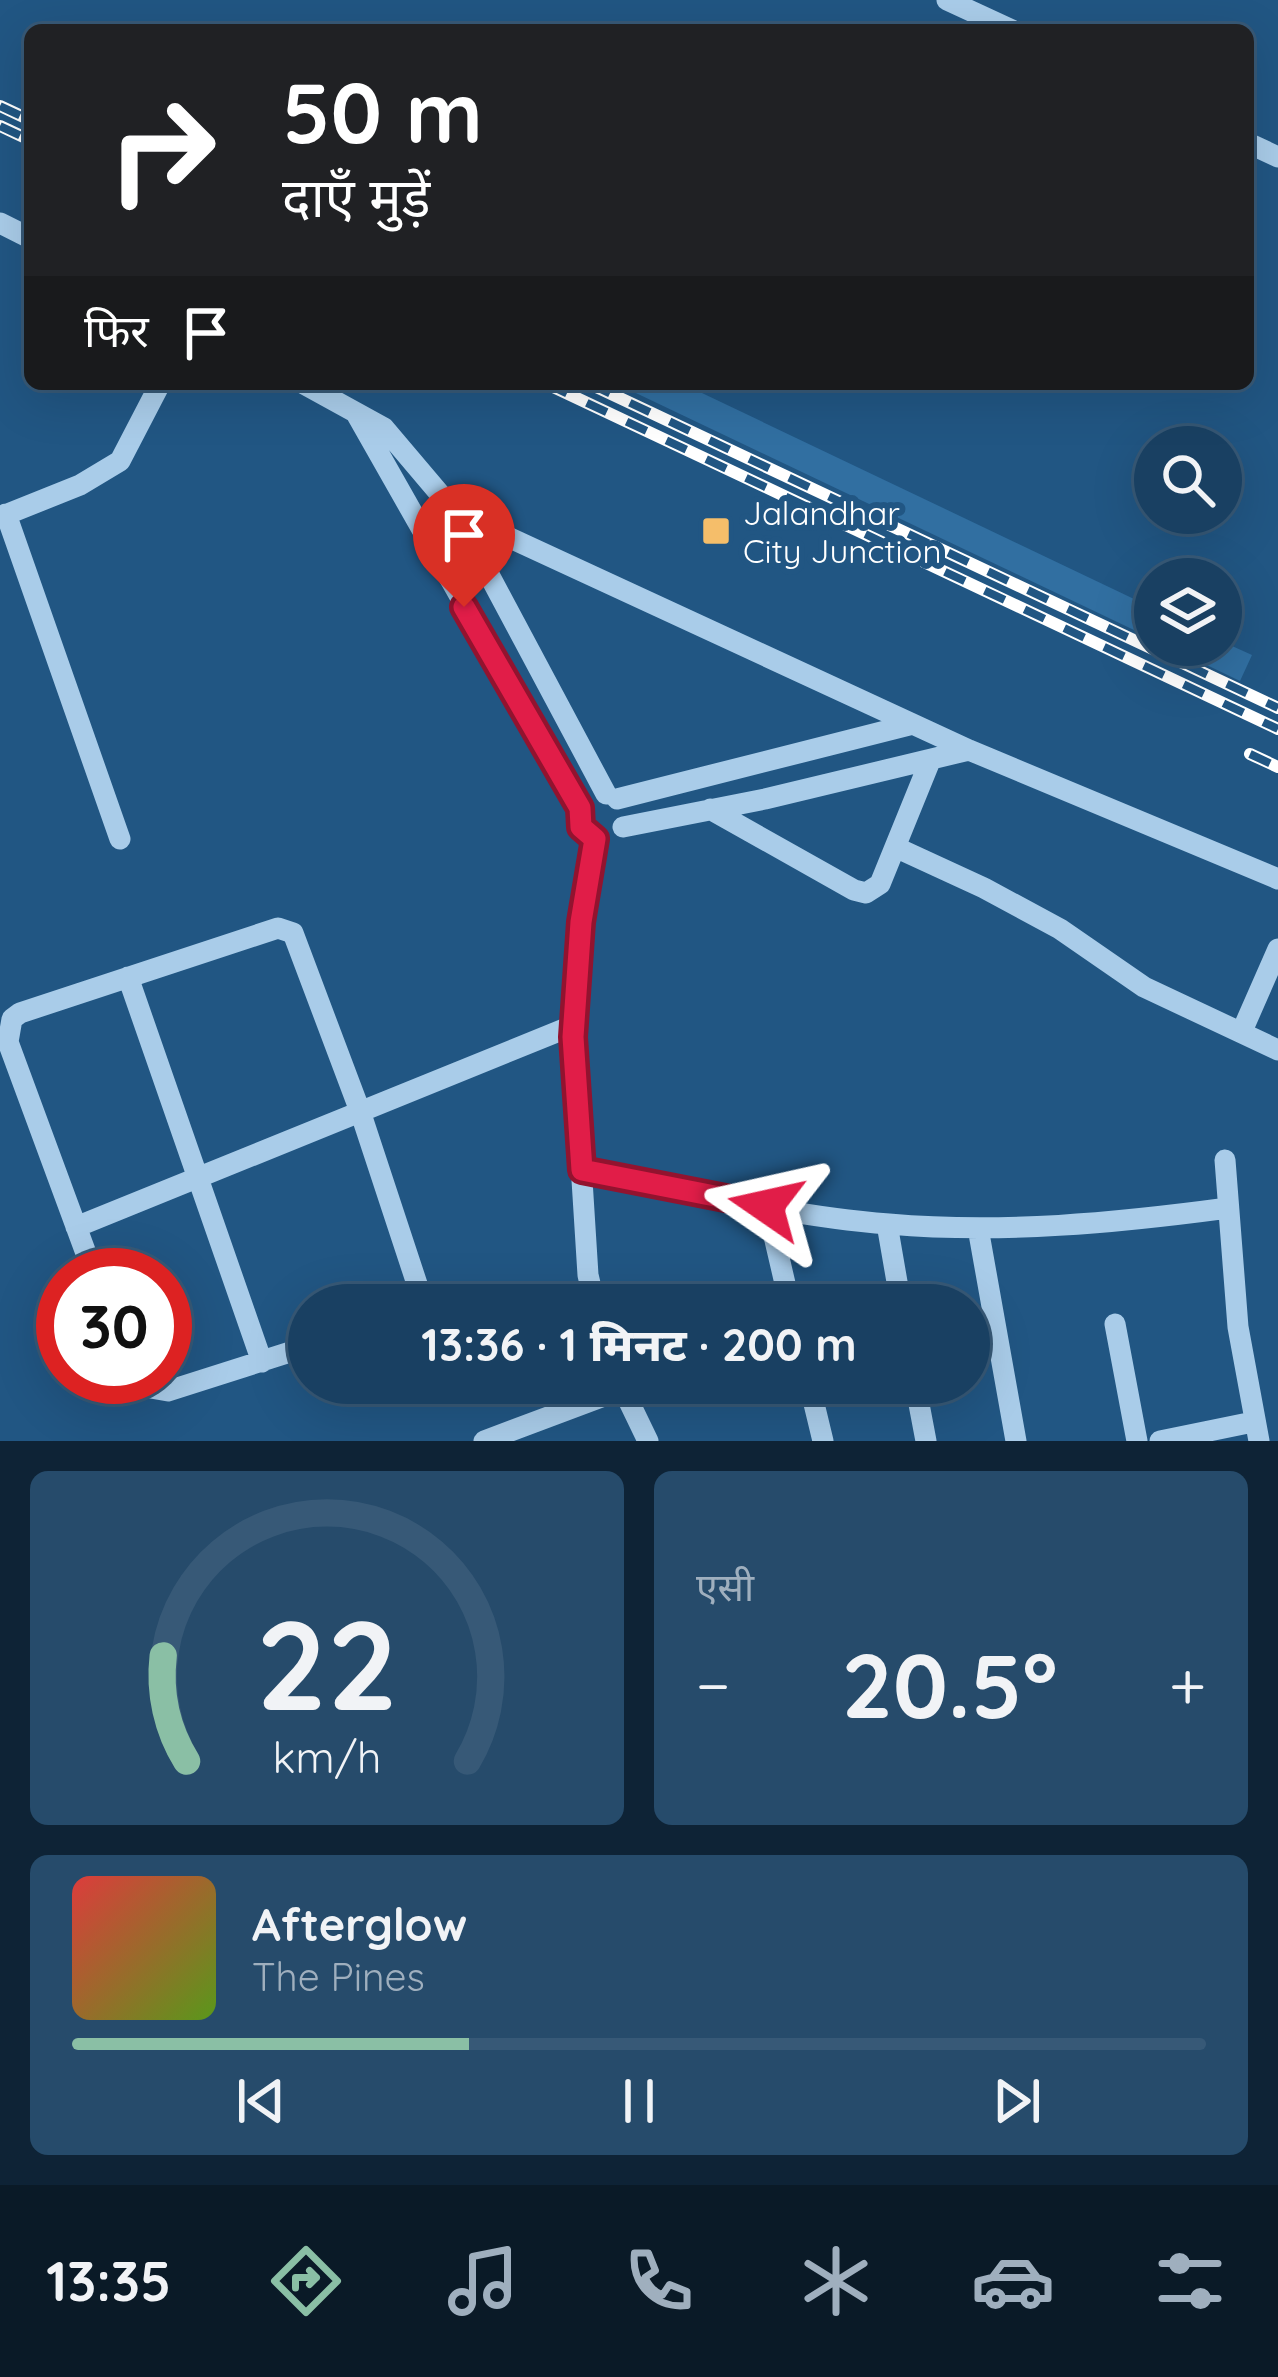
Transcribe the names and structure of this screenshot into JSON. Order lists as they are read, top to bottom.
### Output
{
  "places": {
    "transit": ["Jalandhar City Junction"]
  },
  "page": {
    "turn": ["50 m", "दाएँ मुड़ें"],
    "then": "फिर",
    "limit": "30",
    "trip": "13:36 · 1 मिनट · 200 m",
    "tile": "एसी",
    "heat": ["−", "20.5°", "+"],
    "song": ["Afterglow", "The Pines"],
    "tabs": "13:35",
    "gauge": ["22", "km/h"]
  }
}
